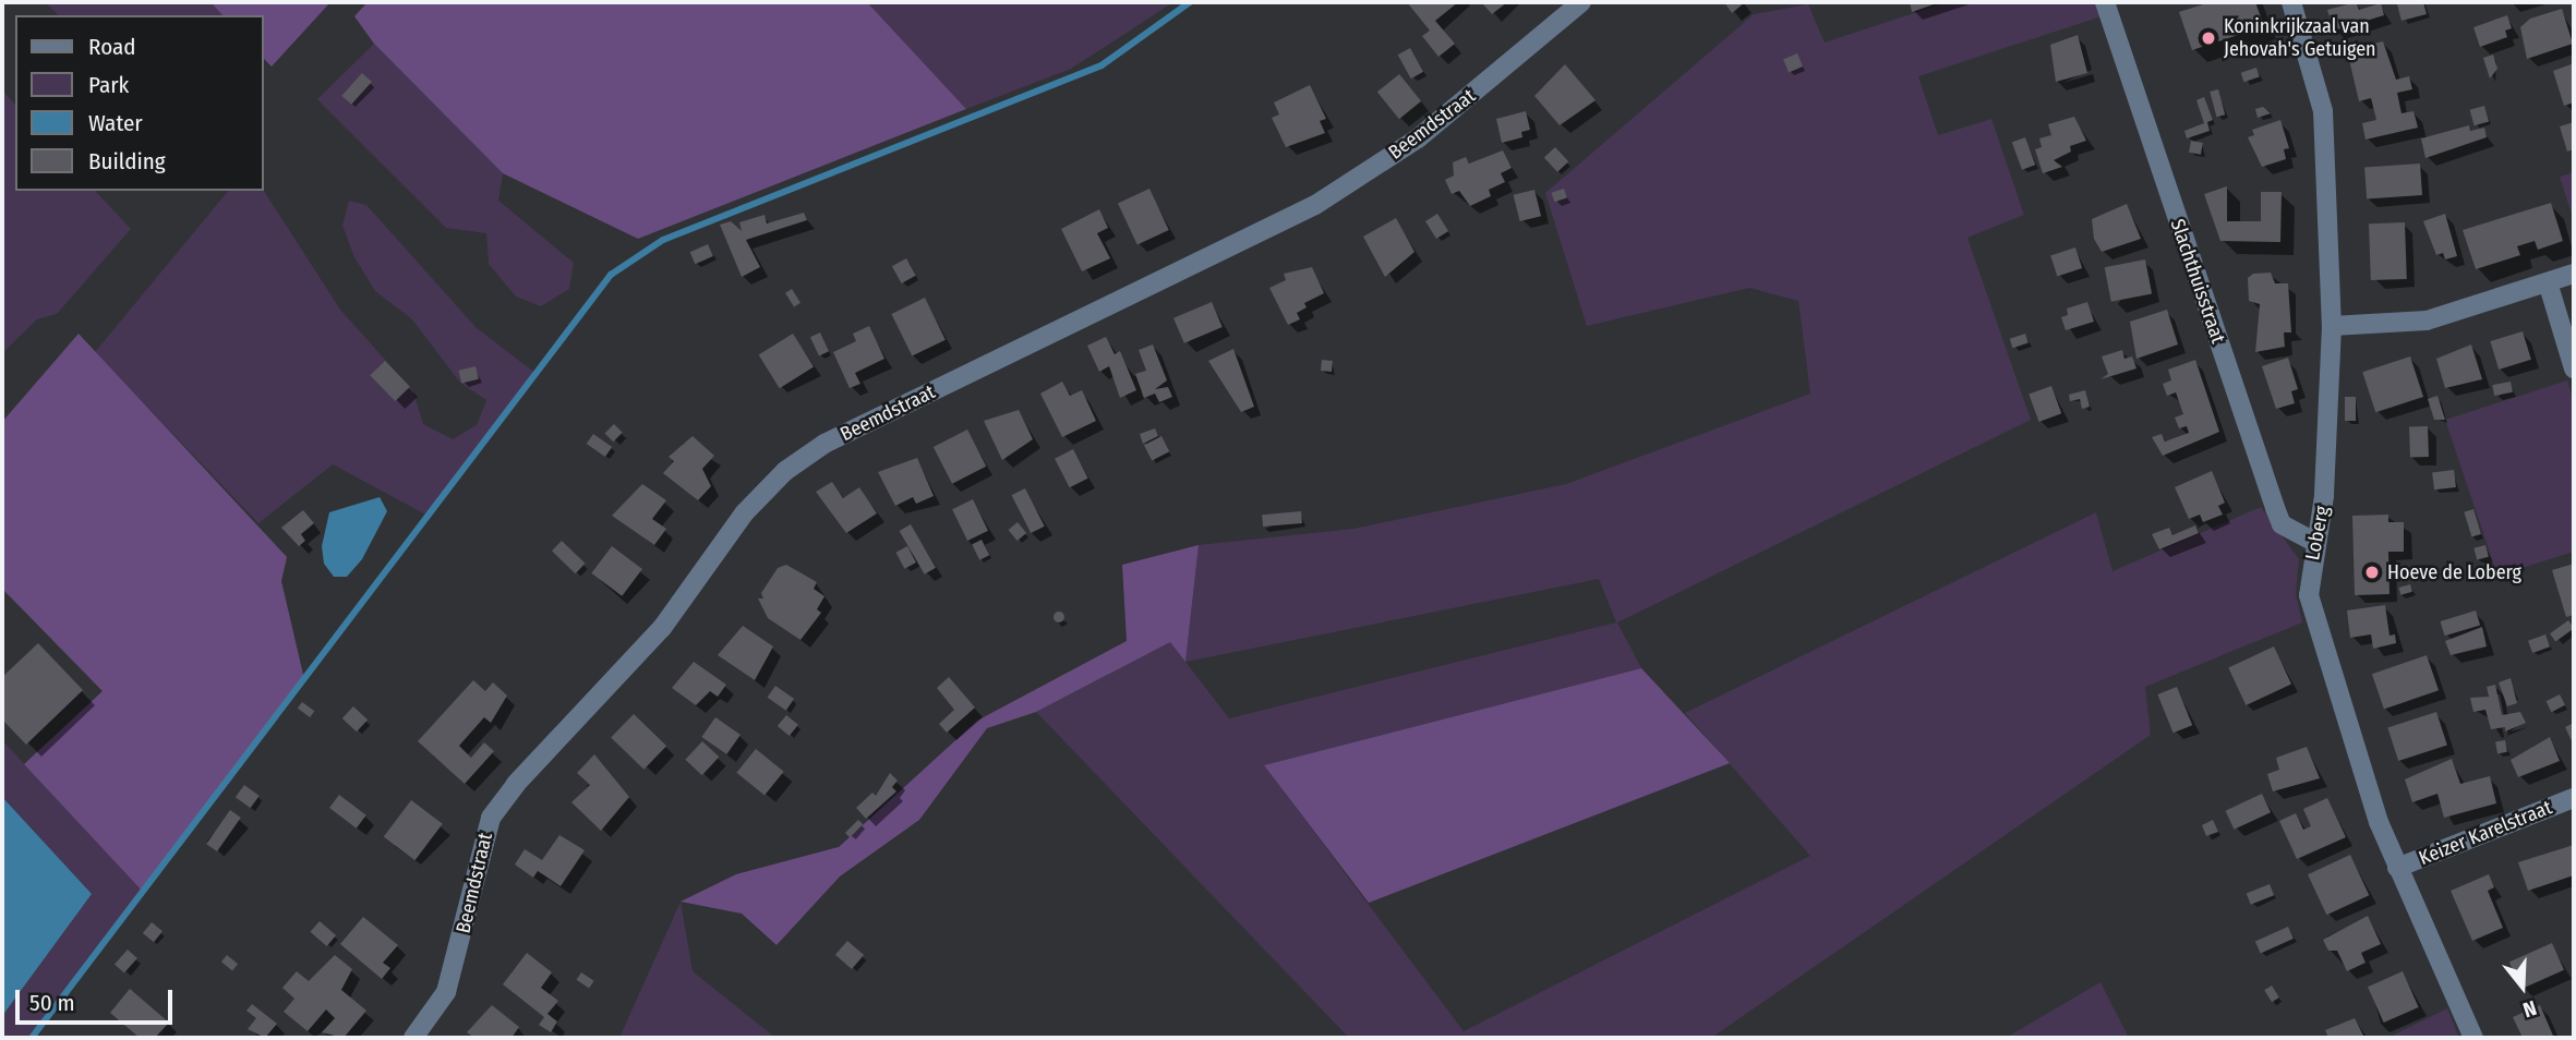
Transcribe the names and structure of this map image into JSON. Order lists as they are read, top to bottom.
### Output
{
  "streets": {
    "street": [
      "Beemdstraat",
      "Slachthuisstraat",
      "Loberg",
      "Keizer Karelstraat"
    ]
  },
  "crossings": [
    ["Slachthuisstraat", "Loberg"],
    ["Loberg", "Keizer Karelstraat"]
  ],
  "places": ["Koninkrijkzaal van Jehovah's Getuigen", "Hoeve de Loberg"],
  "legend": [
    "Road",
    "Park",
    "Water",
    "Building"
  ],
  "scale_bar": "50 m",
  "north": "bottom"
}
